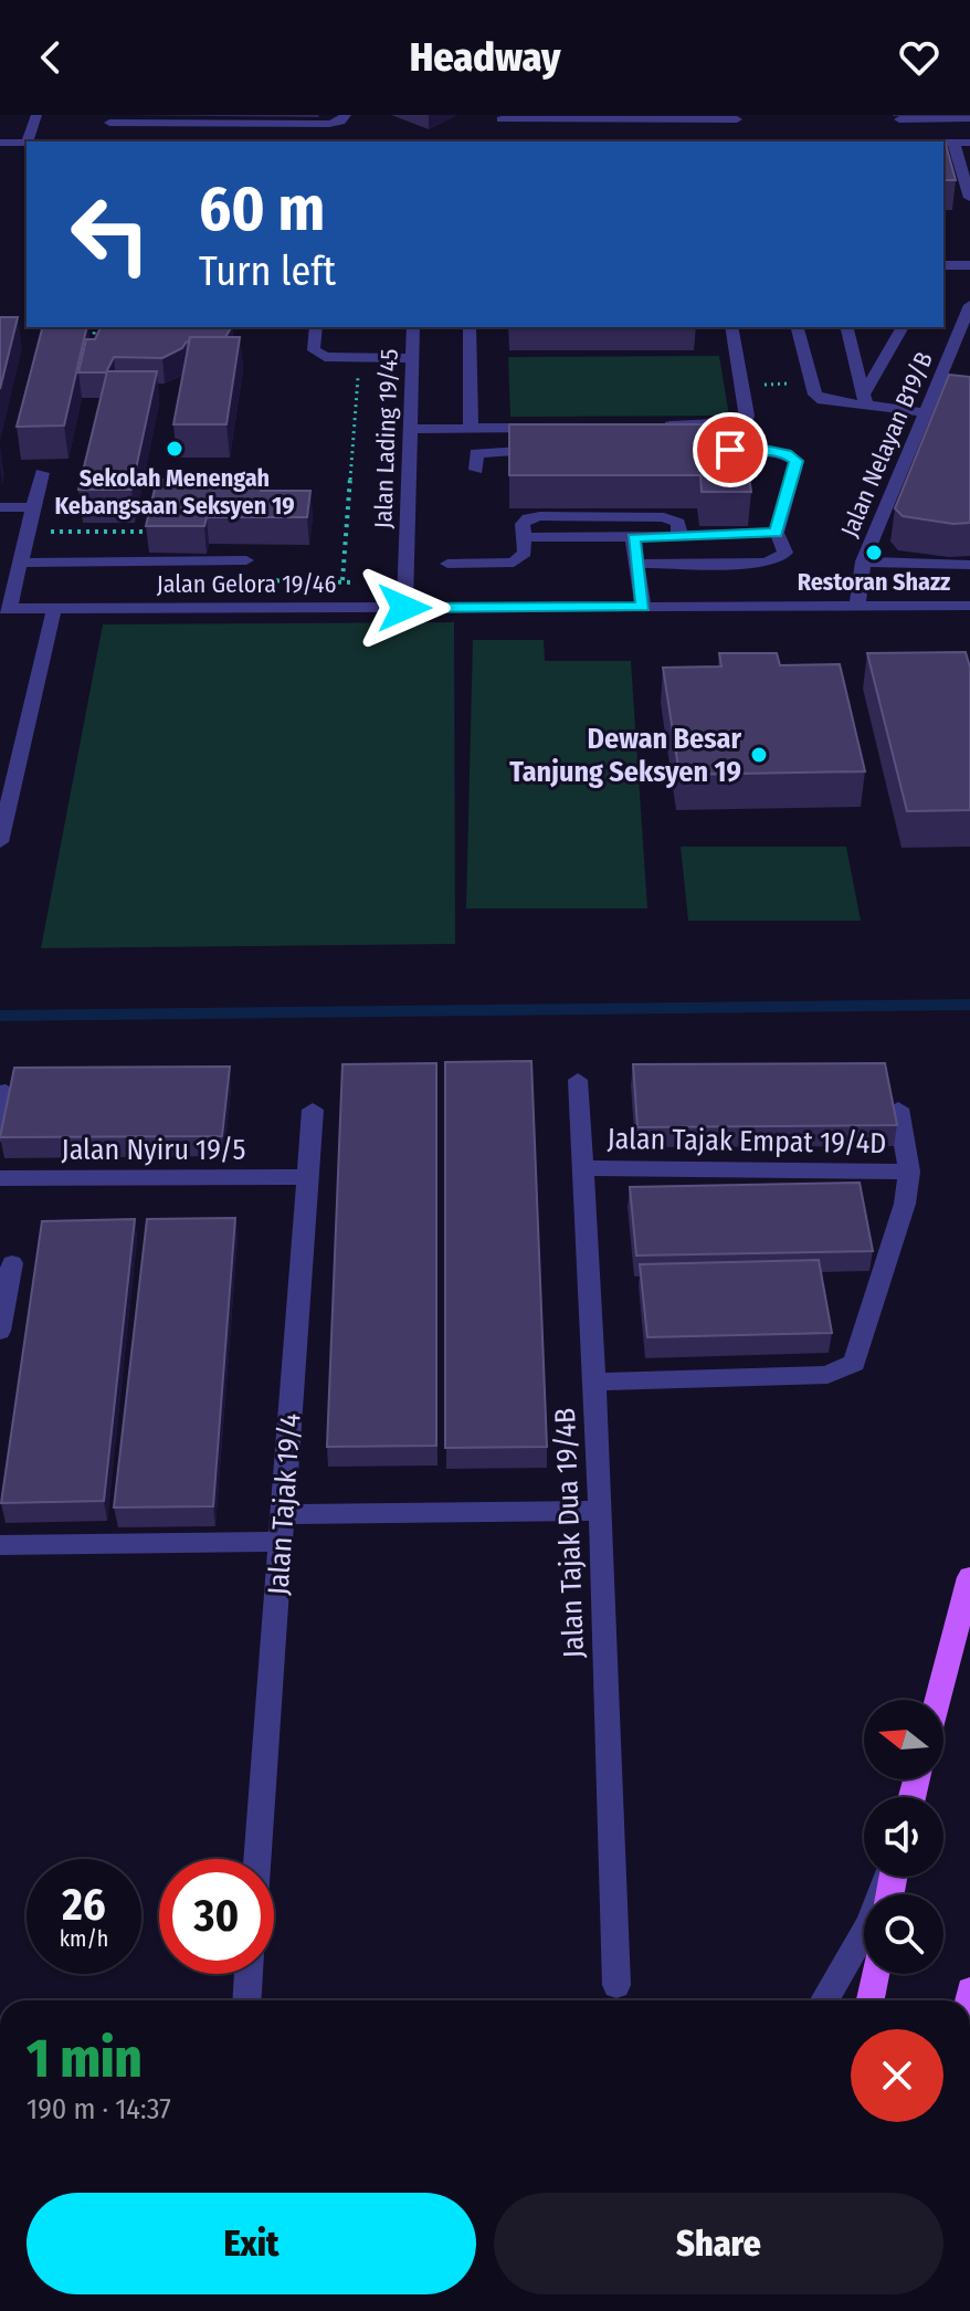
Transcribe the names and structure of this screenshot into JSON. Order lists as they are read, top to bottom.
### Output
{
  "streets": {
    "street": [
      "Jalan Lading 19/45",
      "Jalan Nelayan B19/B",
      "Jalan Gelora 19/46",
      "Jalan Tajak Empat 19/4D",
      "Jalan Nyiru 19/5",
      "Jalan Tajak 19/4",
      "Jalan Tajak Dua 19/4B"
    ]
  },
  "crossings": [
    ["Jalan Lading 19/45", "Jalan Gelora 19/46"],
    ["Jalan Nelayan B19/B", "Jalan Gelora 19/46"],
    ["Jalan Tajak Empat 19/4D", "Jalan Tajak Dua 19/4B"],
    ["Jalan Nyiru 19/5", "Jalan Tajak 19/4"]
  ],
  "places": ["Sekolah Menengah Kebangsaan Seksyen 19", "Restoran Shazz", "Dewan Besar Tanjung Seksyen 19"],
  "north": "left",
  "page": {
    "header": "Headway",
    "turn": ["60 m", "Turn left"],
    "speed": "26 km/h",
    "limit": "30",
    "heading": ["1 min", "190 m · 14:37"],
    "buttons": ["Exit", "Share"]
  }
}
